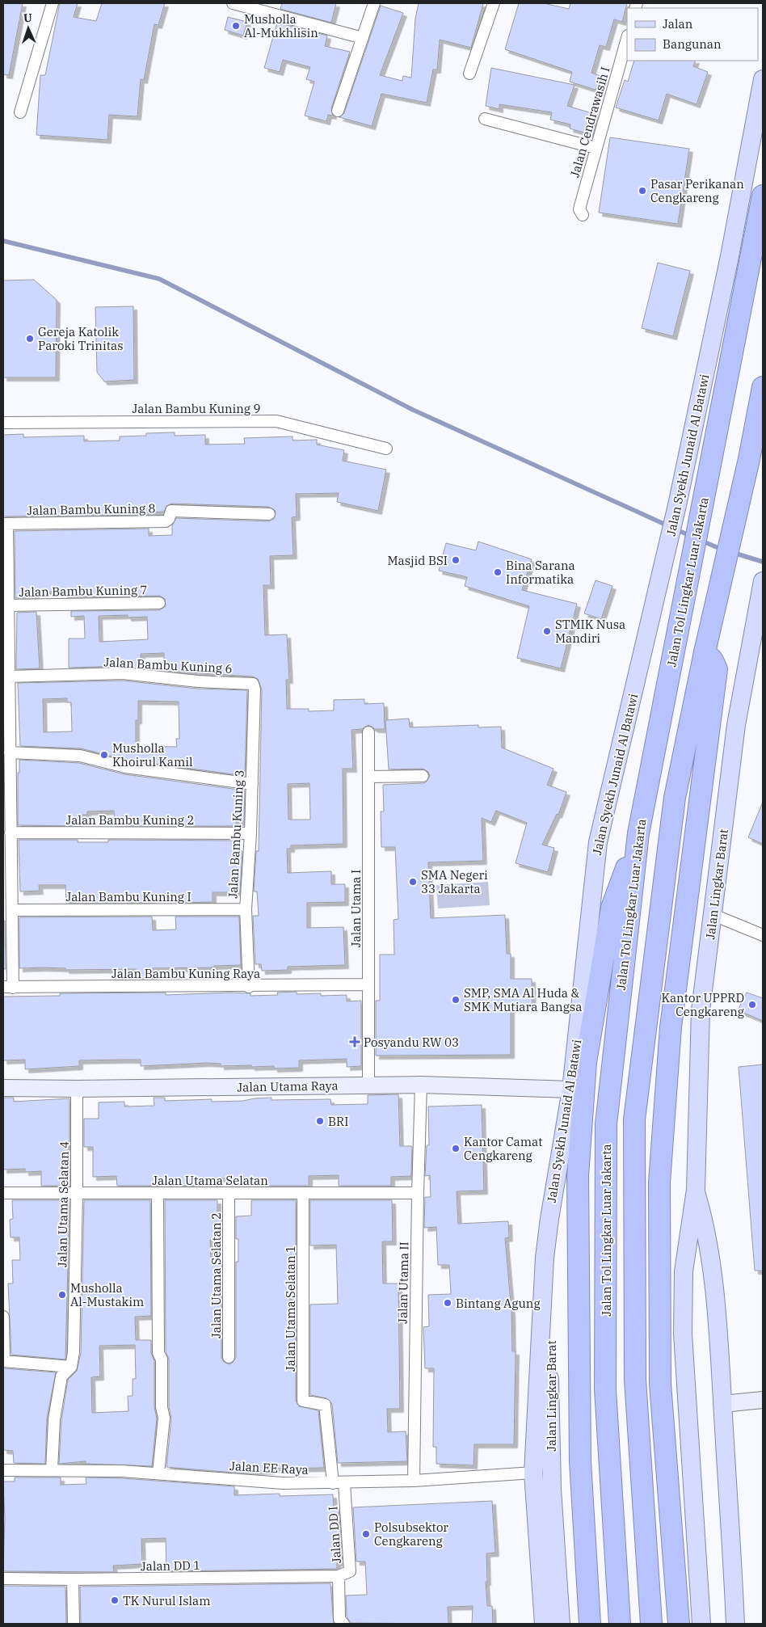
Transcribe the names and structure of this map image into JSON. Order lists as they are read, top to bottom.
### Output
{
  "streets": {
    "highway": ["Jalan Tol Lingkar Luar Jakarta"],
    "main road": ["Jalan Syekh Junaid Al Batawi", "Jalan Lingkar Barat", "Jalan Utama Raya"],
    "street": [
      "Jalan Cendrawasih I",
      "Jalan Bambu Kuning 9",
      "Jalan Bambu Kuning 8",
      "Jalan Bambu Kuning 7",
      "Jalan Bambu Kuning 6",
      "Jalan Bambu Kuning 2",
      "Jalan Bambu Kuning 3",
      "Jalan Bambu Kuning I",
      "Jalan Utama I",
      "Jalan Bambu Kuning Raya",
      "Jalan Utama Selatan",
      "Jalan Utama Selatan 4",
      "Jalan Utama Selatan 2",
      "Jalan Utama II",
      "Jalan Utama Selatan 1",
      "Jalan EE Raya",
      "Jalan DD I",
      "Jalan DD 1"
    ]
  },
  "crossings": [
    ["Jalan Syekh Junaid Al Batawi", "Jalan Lingkar Barat"],
    ["Jalan Syekh Junaid Al Batawi", "Jalan Utama Raya"],
    ["Jalan Syekh Junaid Al Batawi", "Jalan EE Raya"],
    ["Jalan Bambu Kuning 6", "Jalan Bambu Kuning 3"],
    ["Jalan Bambu Kuning 2", "Jalan Bambu Kuning 3"],
    ["Jalan Bambu Kuning 3", "Jalan Bambu Kuning I"],
    ["Jalan Bambu Kuning 3", "Jalan Bambu Kuning Raya"],
    ["Jalan Utama I", "Jalan Bambu Kuning Raya"],
    ["Jalan Utama I", "Jalan Utama Raya"],
    ["Jalan Utama Raya", "Jalan Utama Selatan 4"],
    ["Jalan Utama Raya", "Jalan Utama II"],
    ["Jalan Utama Selatan", "Jalan Utama Selatan 4"],
    ["Jalan Utama Selatan", "Jalan Utama Selatan 2"],
    ["Jalan Utama Selatan", "Jalan Utama II"],
    ["Jalan Utama Selatan", "Jalan Utama Selatan 1"],
    ["Jalan Utama Selatan 4", "Jalan EE Raya"],
    ["Jalan Utama II", "Jalan EE Raya"],
    ["Jalan Utama Selatan 1", "Jalan EE Raya"],
    ["Jalan EE Raya", "Jalan DD I"],
    ["Jalan DD I", "Jalan DD 1"]
  ],
  "places": {
    "other": [
      "Musholla Al-Mukhlisin",
      "Pasar Perikanan Cengkareng",
      "Gereja Katolik Paroki Trinitas",
      "Masjid BSI",
      "Bina Sarana Informatika",
      "STMIK Nusa Mandiri",
      "Musholla Khoirul Kamil",
      "SMA Negeri 33 Jakarta",
      "SMP, SMA Al Huda & SMK Mutiara Bangsa",
      "Kantor UPPRD Cengkareng",
      "BRI",
      "Kantor Camat Cengkareng",
      "Musholla Al-Mustakim",
      "Bintang Agung",
      "Polsubsektor Cengkareng",
      "TK Nurul Islam"
    ],
    "health": ["Posyandu RW 03"]
  },
  "legend": ["Jalan", "Bangunan"],
  "north": "top"
}
